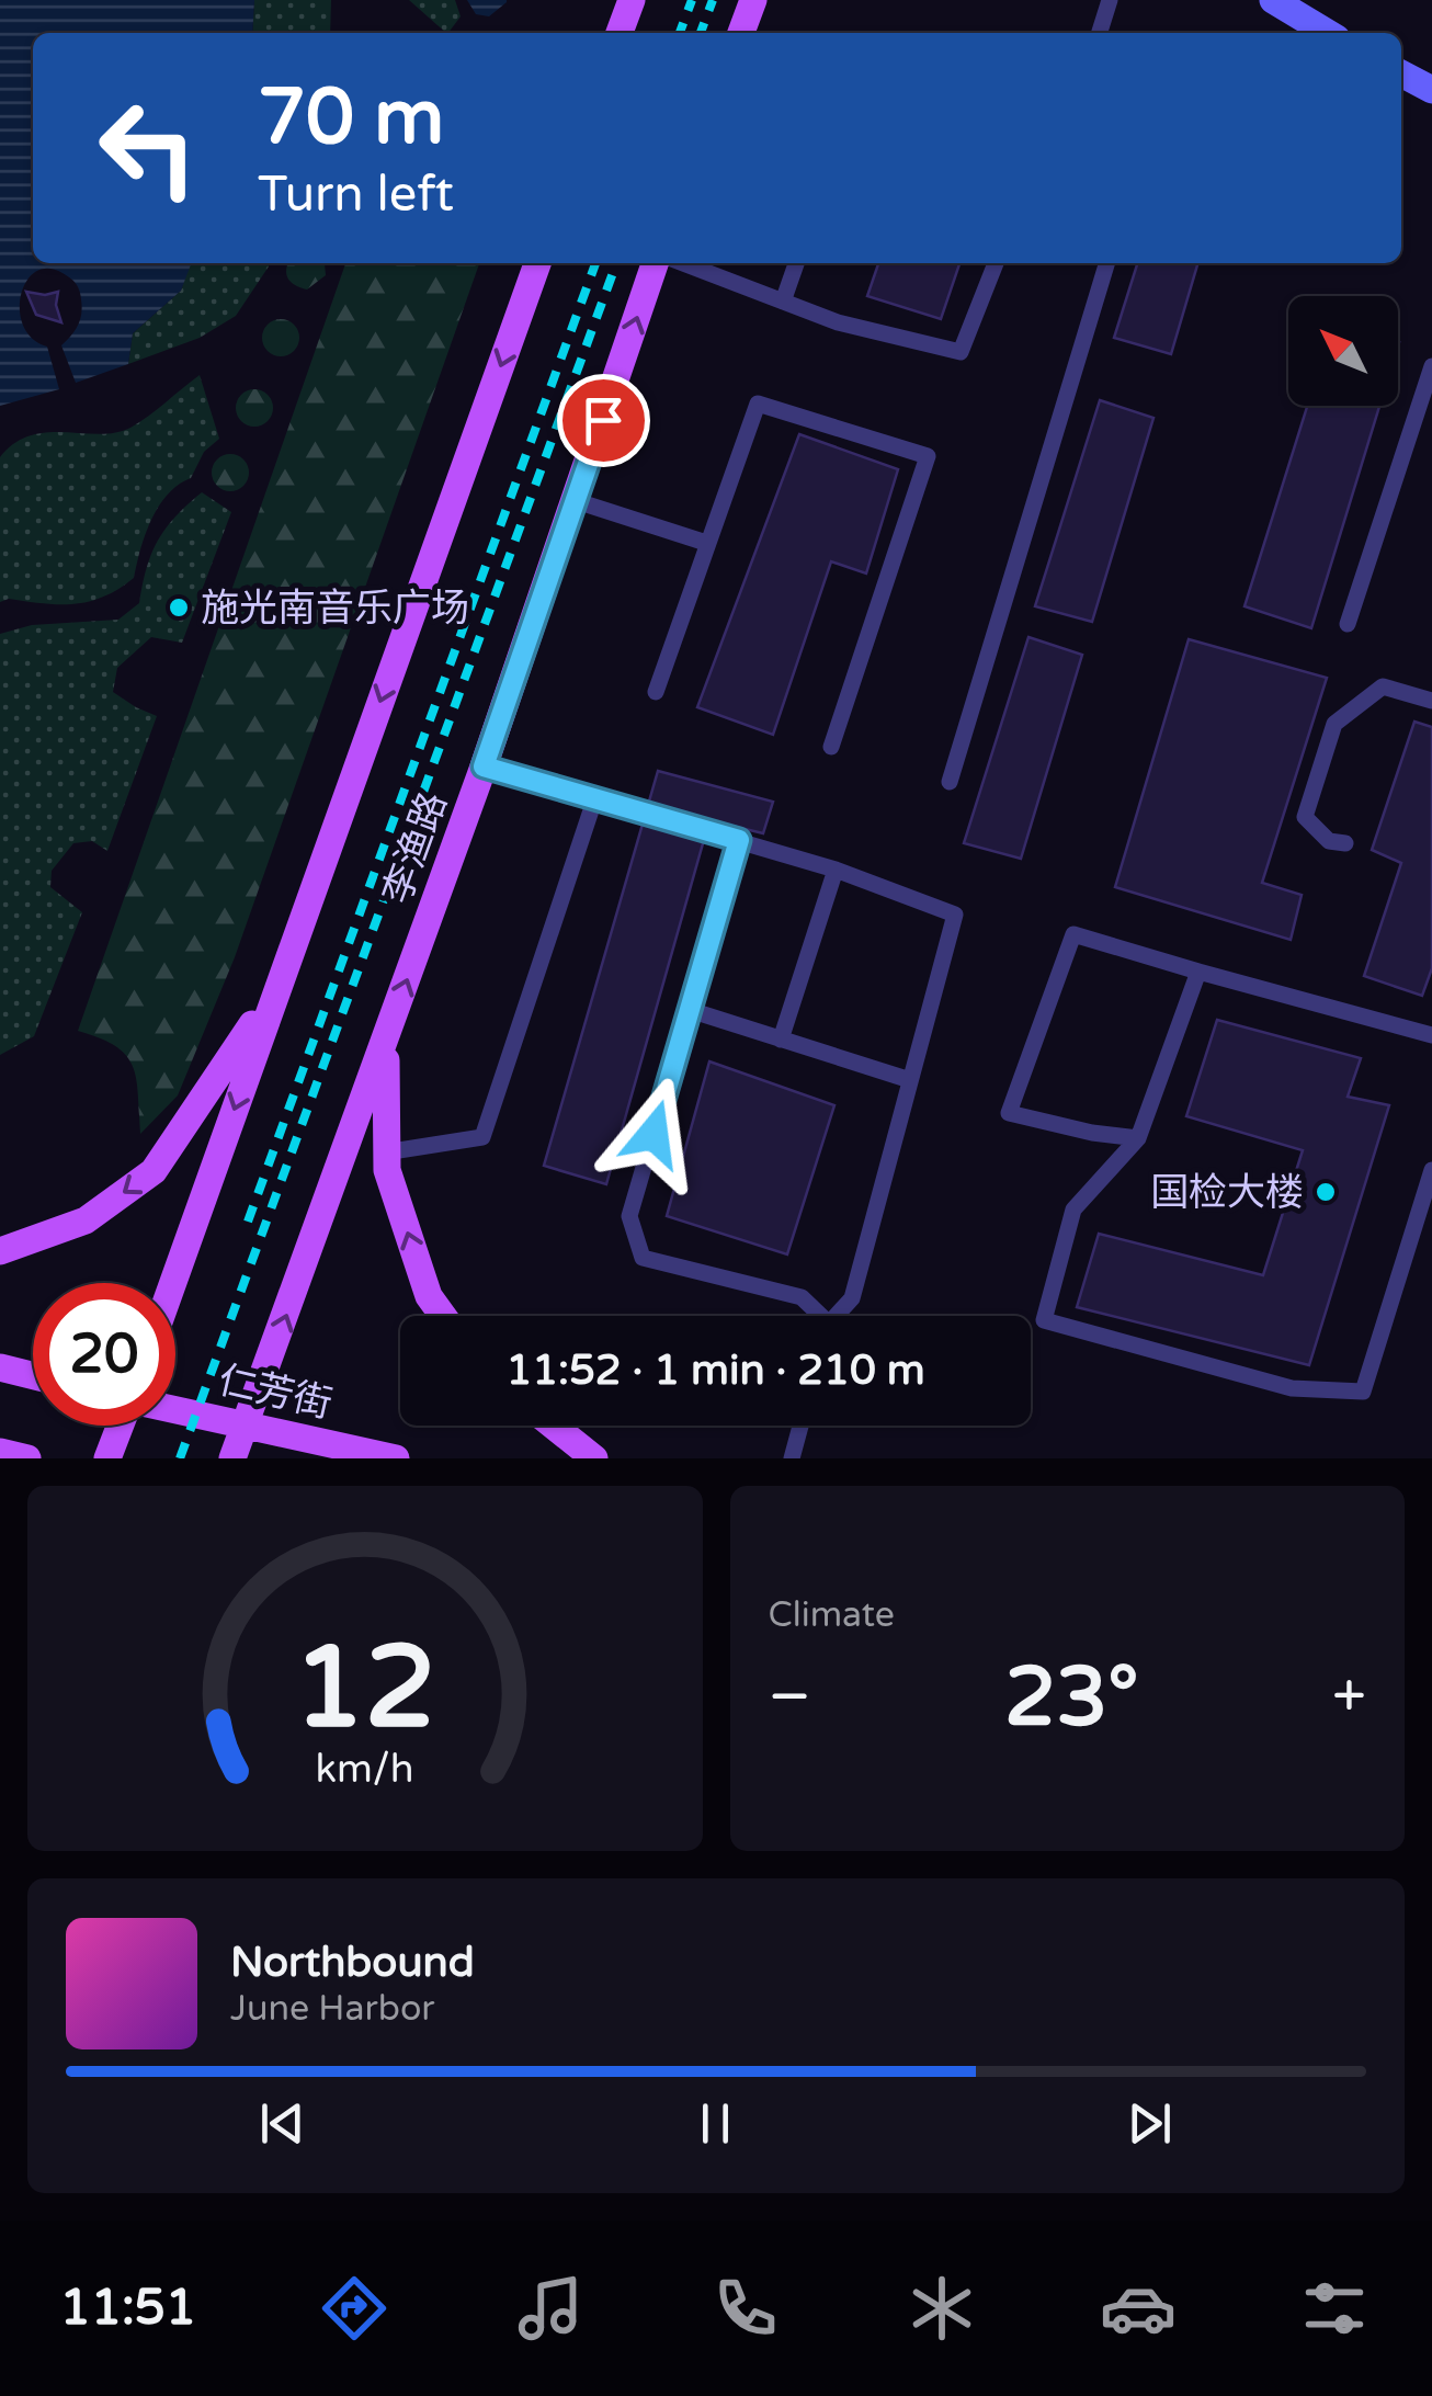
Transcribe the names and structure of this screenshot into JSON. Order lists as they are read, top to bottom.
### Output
{
  "streets": {
    "main road": ["李渔路", "仁芳街"]
  },
  "crossings": [
    ["李渔路", "仁芳街"]
  ],
  "places": ["施光南音乐广场", "国检大楼"],
  "north": "top left",
  "page": {
    "turn": ["70 m", "Turn left"],
    "limit": "20",
    "trip": "11:52 · 1 min · 210 m",
    "tile": "Climate",
    "heat": ["−", "23°", "+"],
    "song": ["Northbound", "June Harbor"],
    "tabs": "11:51",
    "gauge": ["12", "km/h"]
  }
}
